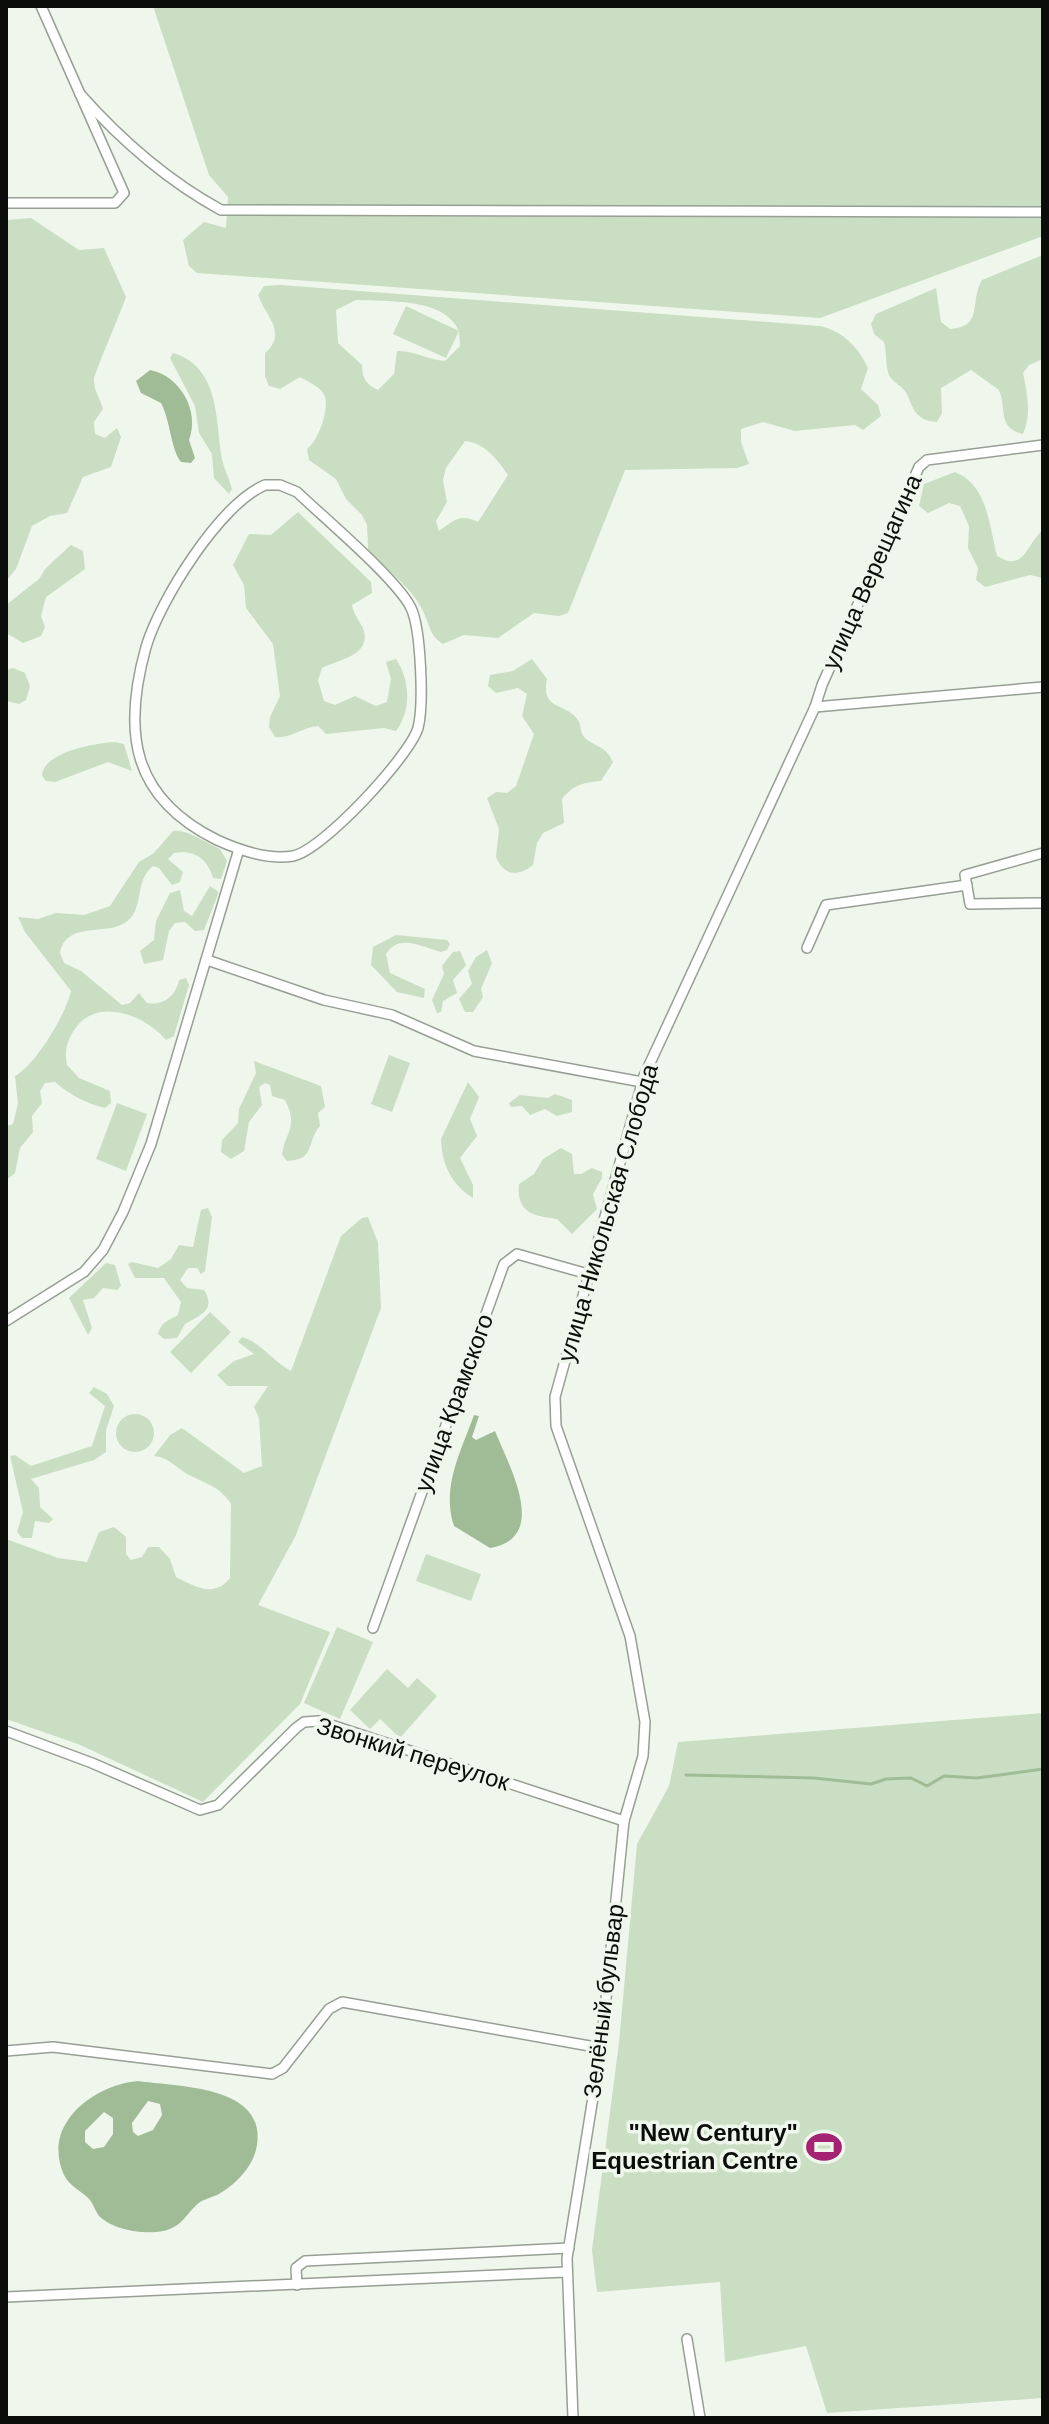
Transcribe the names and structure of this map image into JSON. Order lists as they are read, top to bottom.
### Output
{
  "streets": {
    "street": [
      "улица Верещагина",
      "улица Никольская Слобода",
      "улица Крамского",
      "Звонкий переулок",
      "Зелёный бульвар"
    ]
  },
  "crossings": [
    ["улица Верещагина", "улица Никольская Слобода"],
    ["улица Никольская Слобода", "улица Крамского"],
    ["улица Никольская Слобода", "Звонкий переулок"],
    ["улица Никольская Слобода", "Зелёный бульвар"],
    ["Звонкий переулок", "Зелёный бульвар"]
  ],
  "places": {
    "sports": ["\"New Century\" Equestrian Centre"]
  }
}
